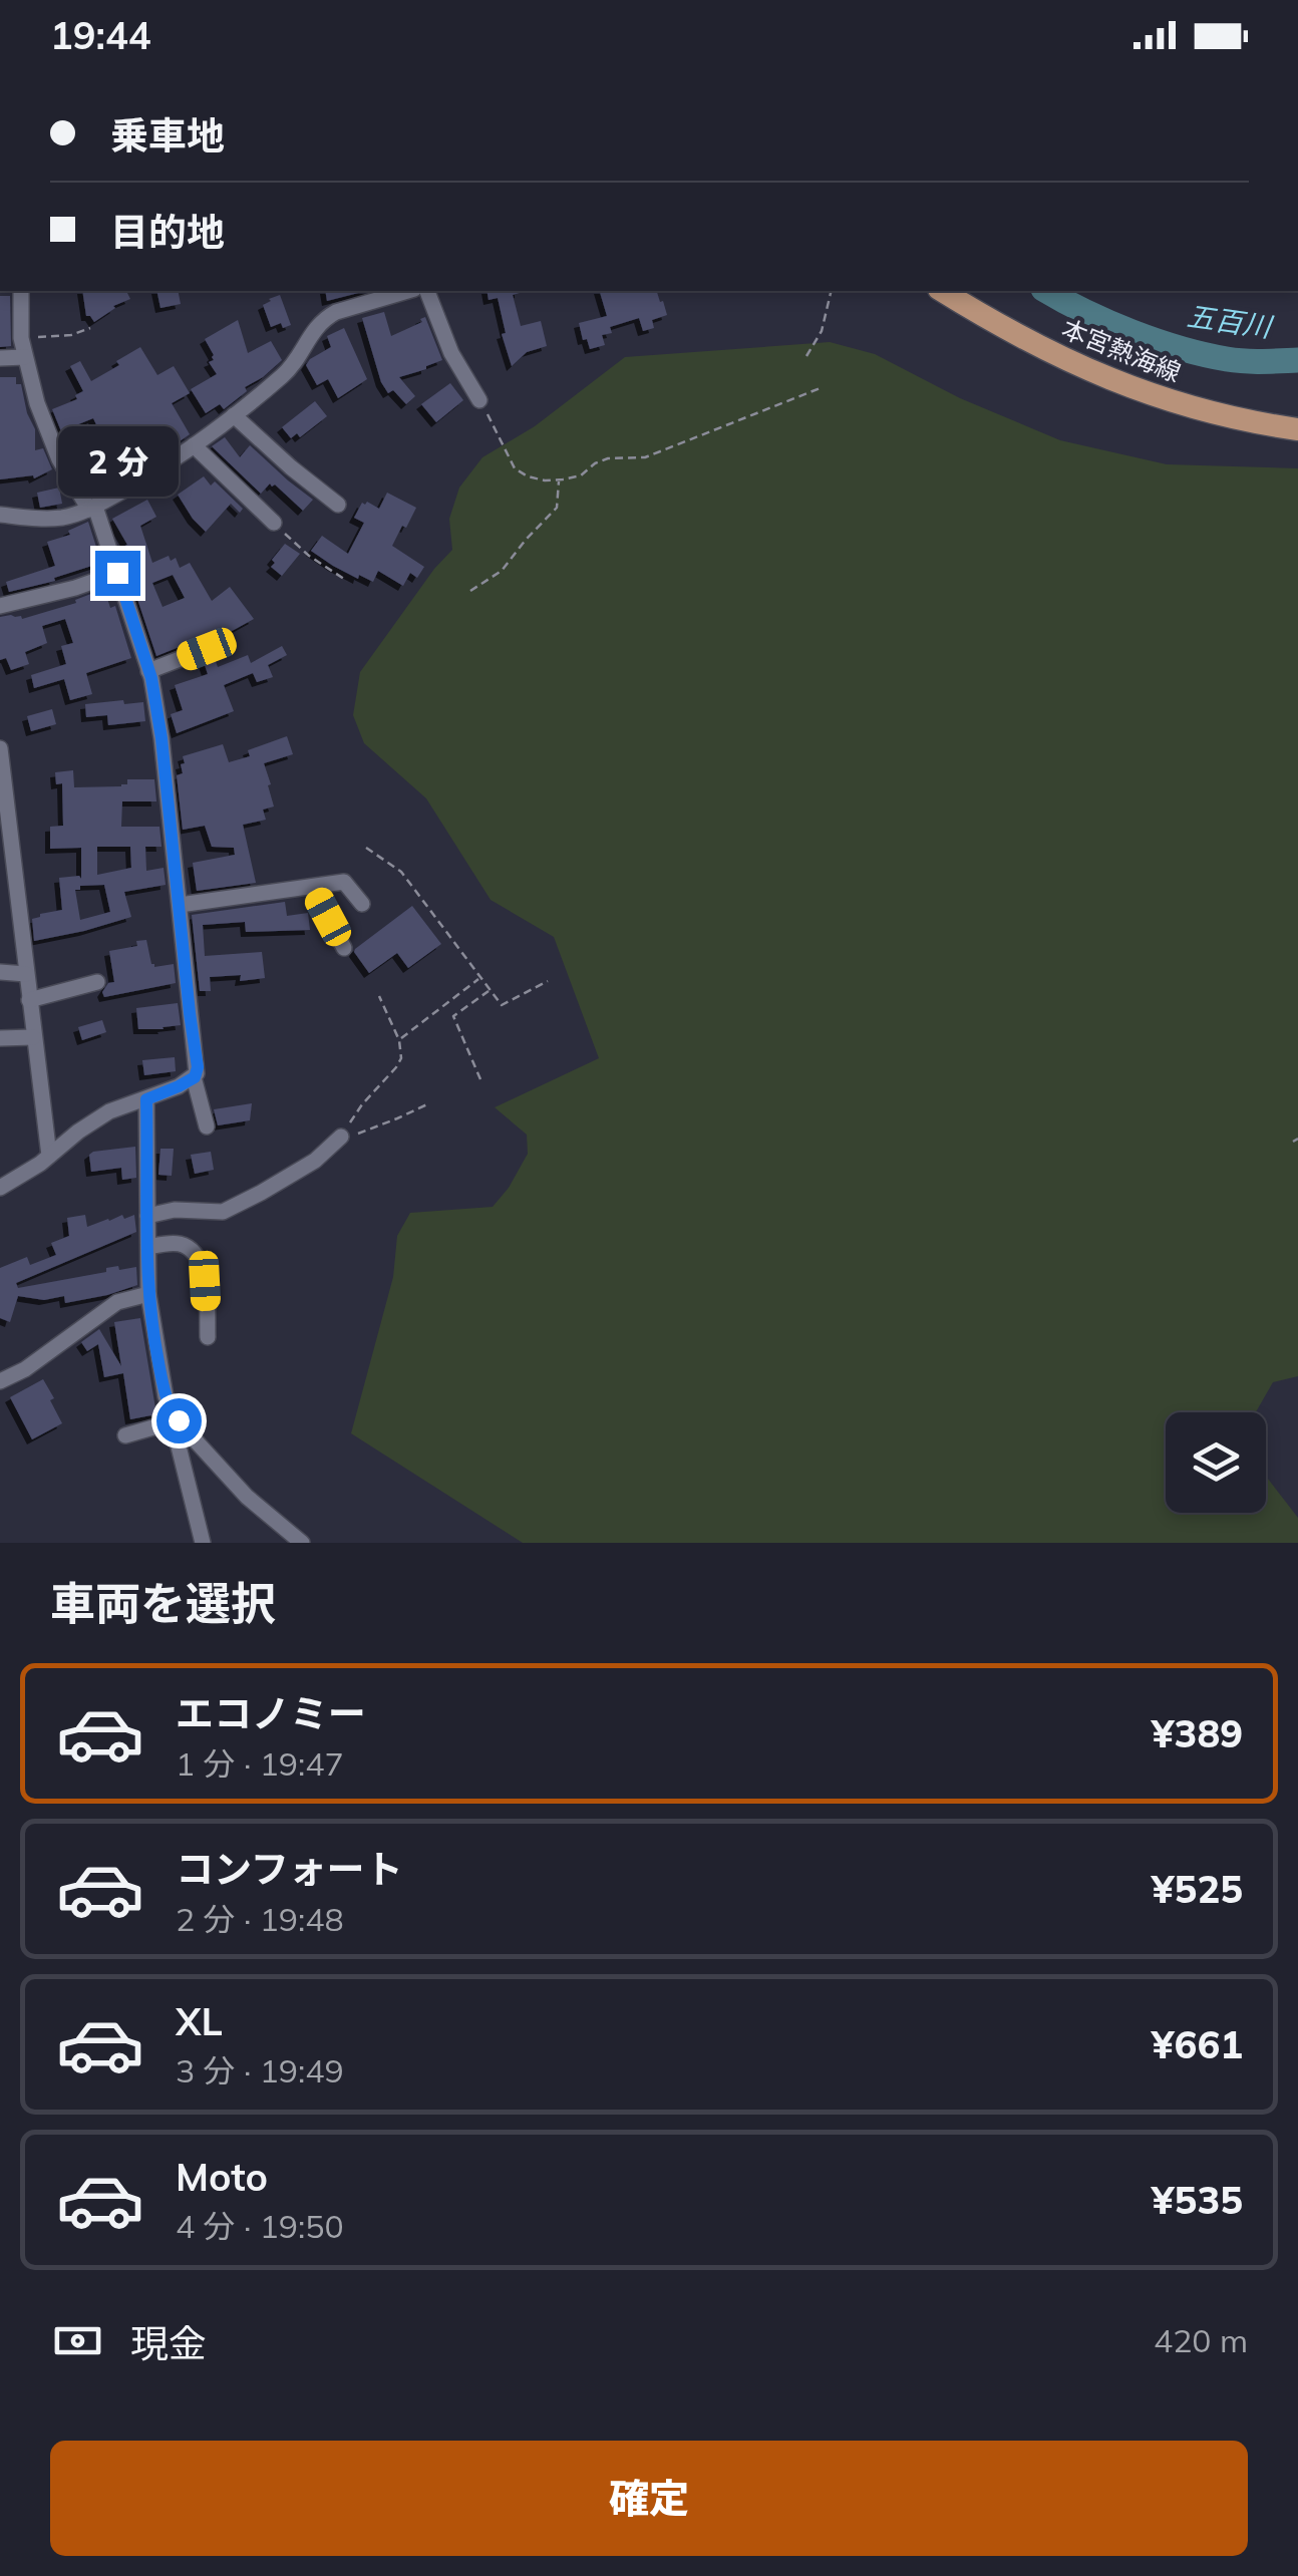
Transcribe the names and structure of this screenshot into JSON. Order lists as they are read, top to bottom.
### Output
{
  "streets": {
    "main road": ["本宮熱海線"]
  },
  "water": ["五百川"],
  "page": {
    "status": "19:44",
    "banner": ["乗車地", "目的地"],
    "bubble": "2 分",
    "heading": "車両を選択",
    "list": [
      {
        "name": "エコノミー",
        "note": "1 分 · 19:47",
        "value": "¥389"
      },
      {
        "name": "コンフォート",
        "note": "2 分 · 19:48",
        "value": "¥525"
      },
      {
        "name": "XL",
        "note": "3 分 · 19:49",
        "value": "¥661"
      },
      {
        "name": "Moto",
        "note": "4 分 · 19:50",
        "value": "¥535"
      }
    ],
    "pay": ["現金", "420 m"],
    "buttons": "確定"
  }
}
